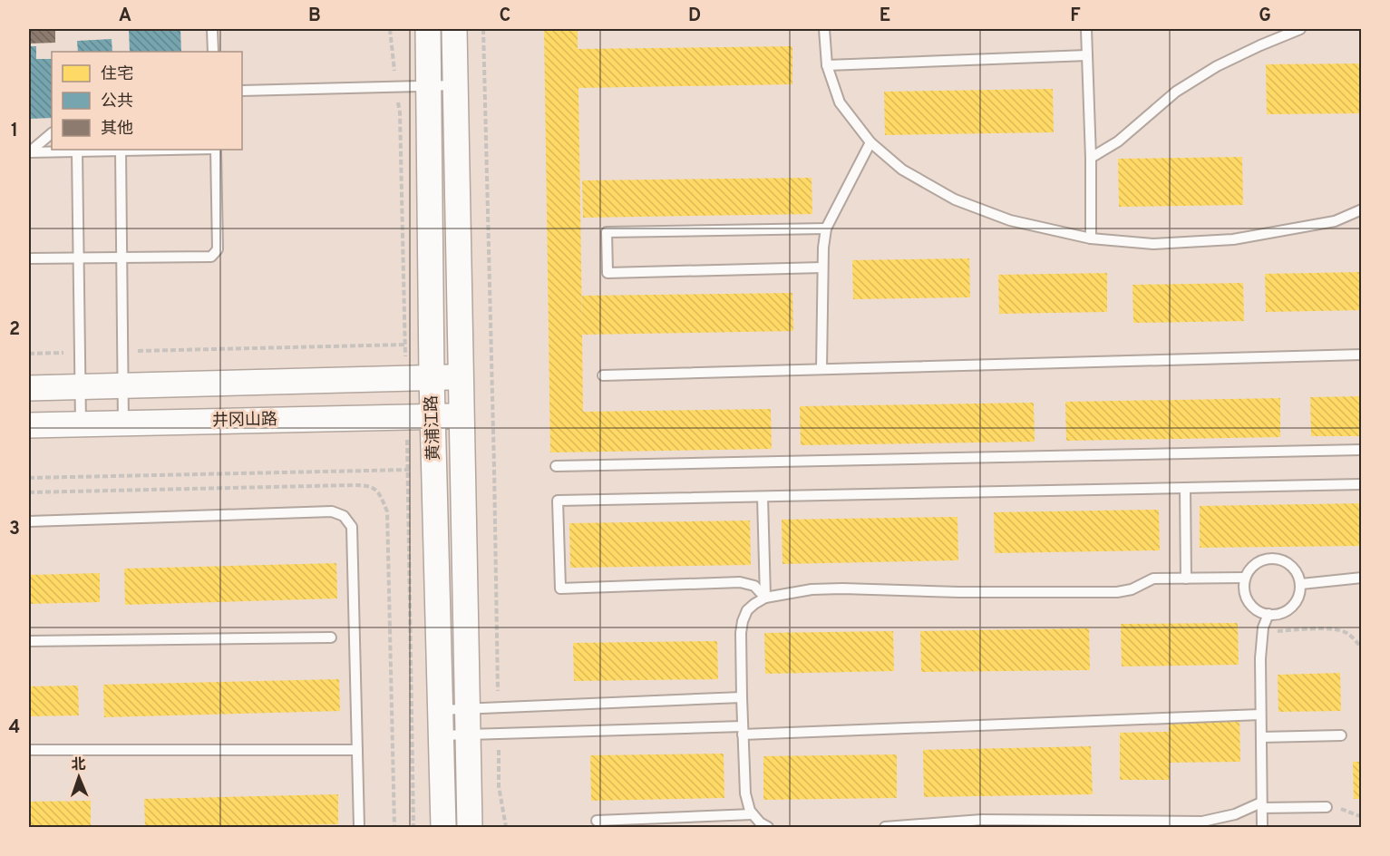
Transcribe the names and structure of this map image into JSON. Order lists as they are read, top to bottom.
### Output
{
  "streets": {
    "street": ["井冈山路", "黄浦江路"]
  },
  "crossings": [
    ["井冈山路", "黄浦江路"]
  ],
  "legend": ["住宅", "公共", "其他"],
  "north": "top",
  "grid": {
    "columns": [
      "A",
      "B",
      "C",
      "D",
      "E",
      "F",
      "G"
    ],
    "rows": [
      "1",
      "2",
      "3",
      "4"
    ]
  }
}
